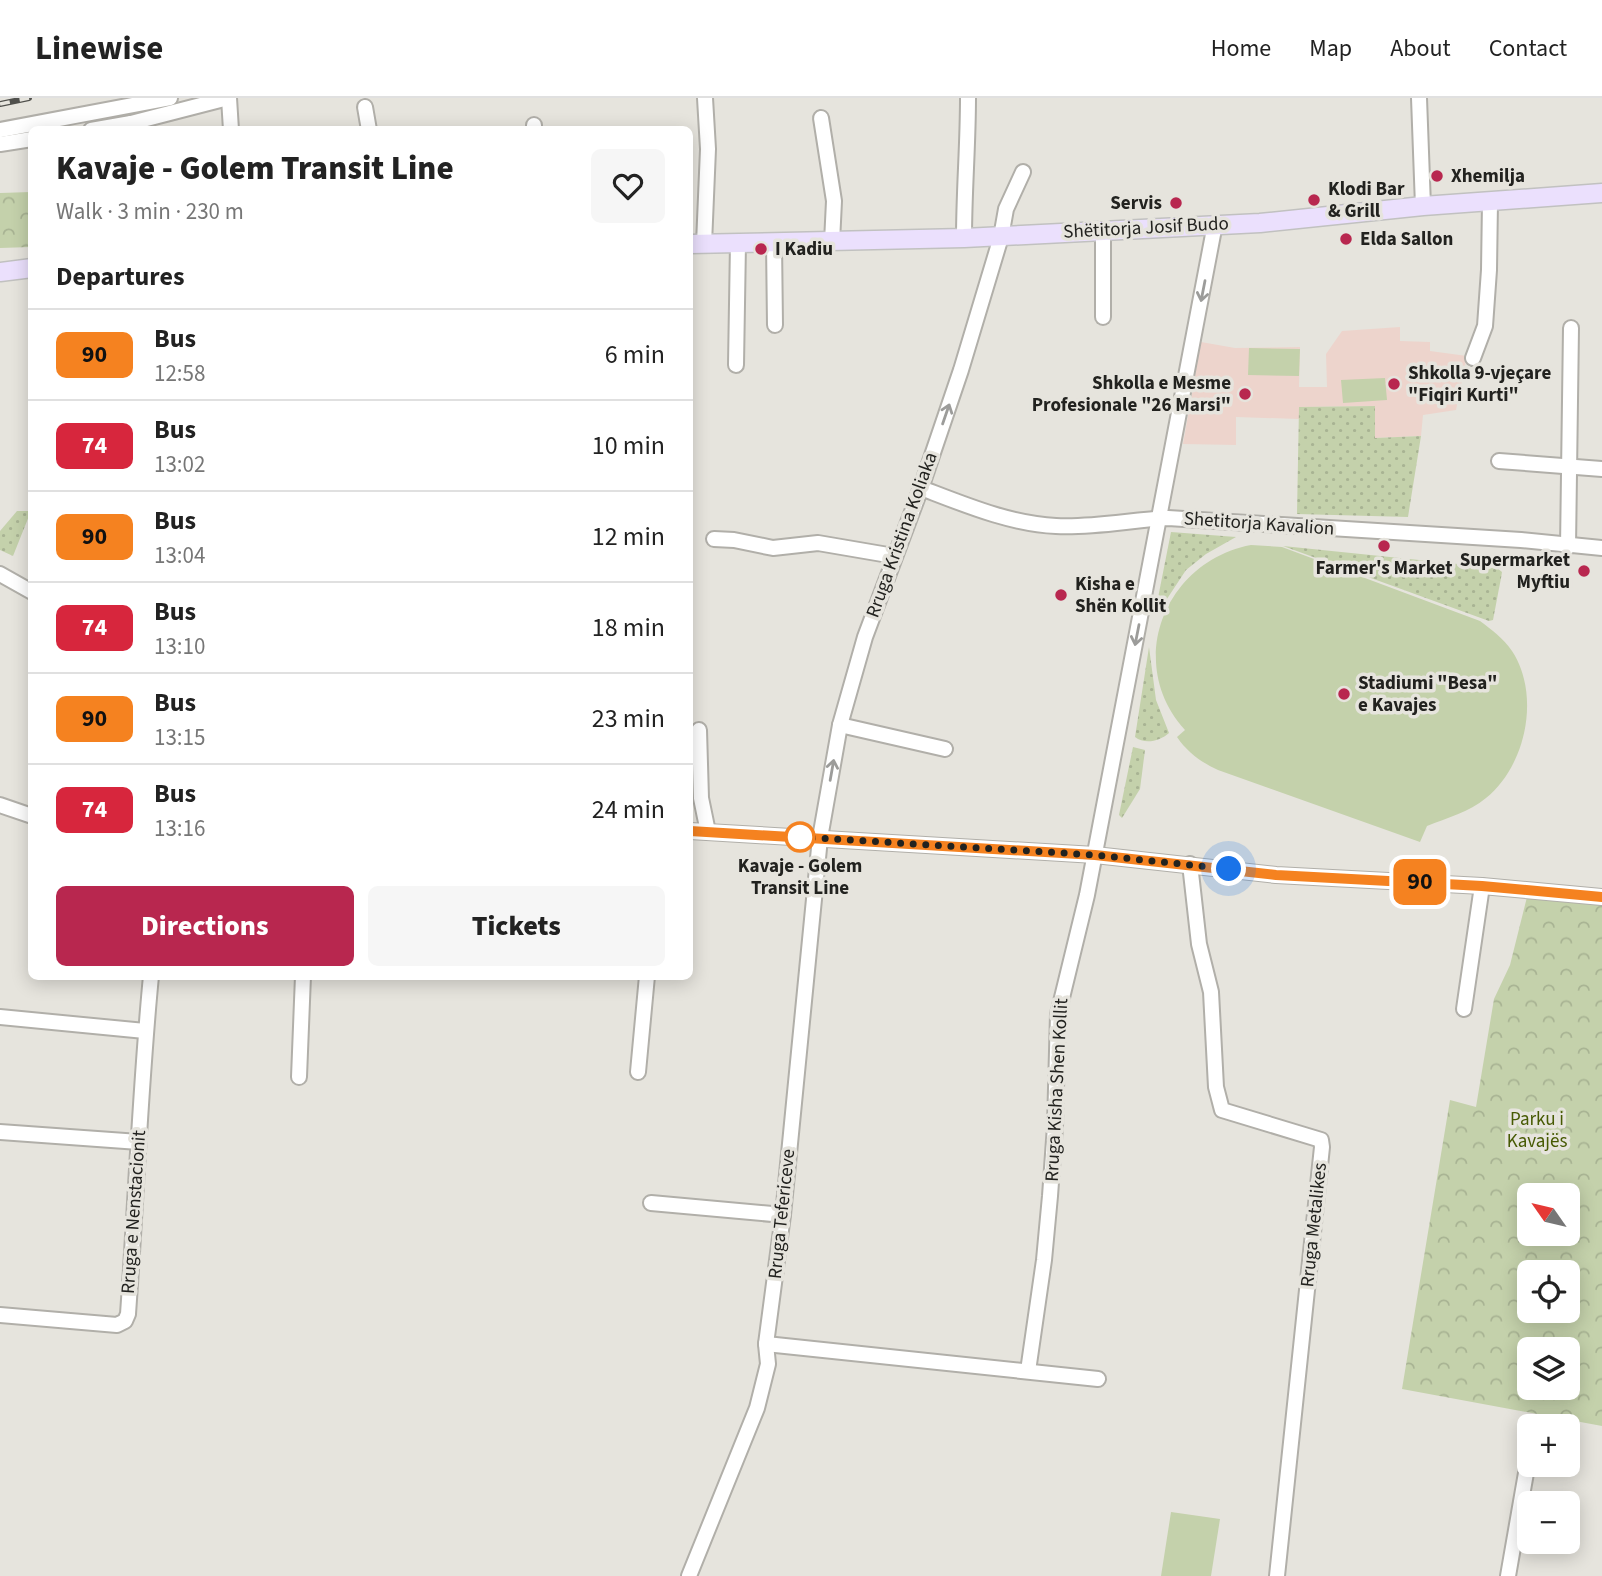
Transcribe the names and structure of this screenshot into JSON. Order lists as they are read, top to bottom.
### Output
{
  "streets": {
    "main road": ["Shëtitorja Josif Budo"],
    "street": [
      "Shetitorja Kavalion",
      "Rruga Kristina Koliaka",
      "Rruga Kisha Shen Kollit",
      "Rruga e Nenstacionit",
      "Rruga Tefericeve",
      "Rruga Metalikes"
    ]
  },
  "crossings": [
    ["Shëtitorja Josif Budo", "Rruga Kristina Koliaka"],
    ["Shëtitorja Josif Budo", "Rruga Kisha Shen Kollit"],
    ["Shetitorja Kavalion", "Rruga Kristina Koliaka"],
    ["Shetitorja Kavalion", "Rruga Kisha Shen Kollit"],
    ["Rruga Kristina Koliaka", "Rruga Tefericeve"]
  ],
  "one_way": ["Rruga Kristina Koliaka", "Rruga Kisha Shen Kollit"],
  "parks": ["Parku i Kavajës"],
  "places": [
    "Xhemilja",
    "Klodi Bar & Grill",
    "Servis",
    "Elda Sallon",
    "I Kadiu",
    "Shkolla 9-vjeçare \"Fiqiri Kurti\"",
    "Shkolla e Mesme Profesionale \"26 Marsi\"",
    "Farmer's Market",
    "Supermarket Myftiu",
    "Kisha e Shën Kollit",
    "Stadiumi \"Besa\" e Kavajes",
    "Kavaje - Golem Transit Line"
  ],
  "lines": ["bus line 90"],
  "north": "top left",
  "page": {
    "header": "Linewise",
    "nav": [
      "Home",
      "Map",
      "About",
      "Contact"
    ],
    "on_map": "90",
    "heading": [
      ["Kavaje - Golem Transit Line", "Walk · 3 min · 230 m"],
      "Departures"
    ],
    "list": [
      {
        "mark": "90",
        "name": "Bus",
        "note": "12:58",
        "value": "6 min"
      },
      {
        "mark": "74",
        "name": "Bus",
        "note": "13:02",
        "value": "10 min"
      },
      {
        "mark": "90",
        "name": "Bus",
        "note": "13:04",
        "value": "12 min"
      },
      {
        "mark": "74",
        "name": "Bus",
        "note": "13:10",
        "value": "18 min"
      },
      {
        "mark": "90",
        "name": "Bus",
        "note": "13:15",
        "value": "23 min"
      },
      {
        "mark": "74",
        "name": "Bus",
        "note": "13:16",
        "value": "24 min"
      }
    ],
    "buttons": ["Directions", "Tickets"],
    "map_buttons": ["+", "−"]
  }
}
